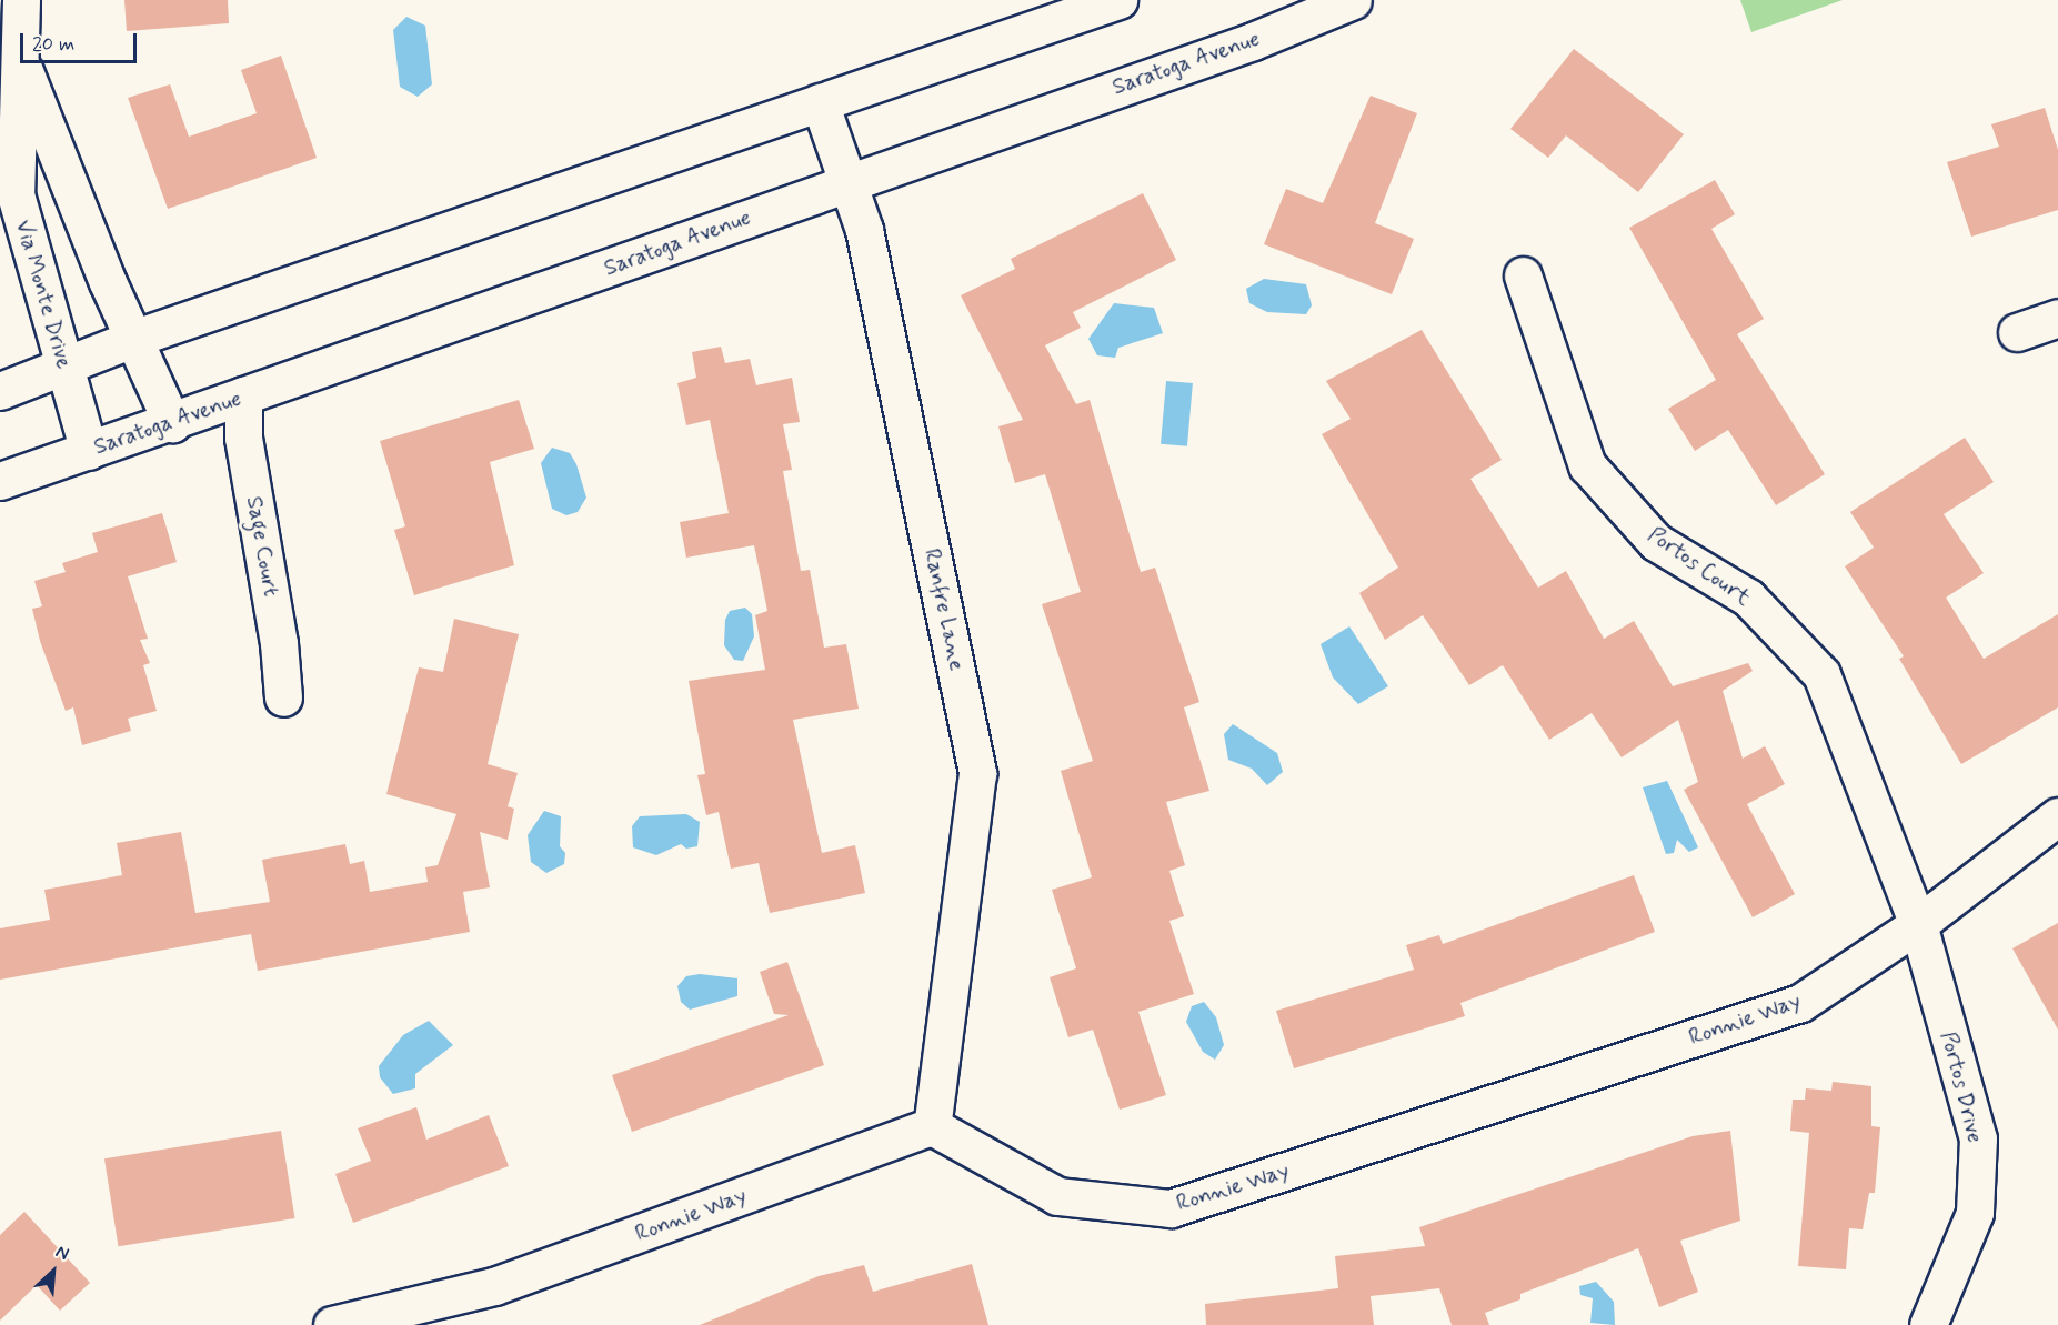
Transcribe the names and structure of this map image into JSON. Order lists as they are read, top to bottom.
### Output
{
  "streets": {
    "street": [
      "Saratoga Avenue",
      "Via Monte Drive",
      "Sage Court",
      "Portos Court",
      "Ranfre Lane",
      "Ronnie Way",
      "Portos Drive"
    ]
  },
  "crossings": [
    ["Saratoga Avenue", "Via Monte Drive"],
    ["Saratoga Avenue", "Sage Court"],
    ["Saratoga Avenue", "Ranfre Lane"],
    ["Portos Court", "Ronnie Way"],
    ["Portos Court", "Portos Drive"],
    ["Ranfre Lane", "Ronnie Way"],
    ["Ronnie Way", "Portos Drive"]
  ],
  "scale_bar": "20 m",
  "north": "top right"
}
